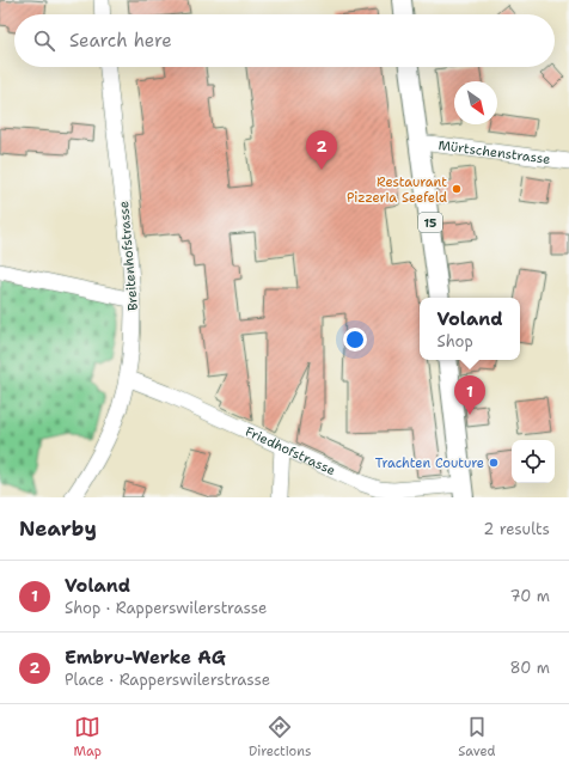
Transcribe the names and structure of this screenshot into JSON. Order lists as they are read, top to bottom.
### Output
{
  "streets": {
    "main road": ["15"],
    "street": ["Mürtschenstrasse", "Breitenhofstrasse", "Friedhofstrasse"]
  },
  "crossings": [
    ["Mürtschenstrasse", "15"],
    ["Breitenhofstrasse", "Friedhofstrasse"]
  ],
  "places": ["Restaurant Pizzeria Seefeld", "Trachten Couture"],
  "north": "bottom right",
  "page": {
    "search": "Search here",
    "pins": ["2", "1"],
    "popup": ["Voland", "Shop"],
    "heading": ["Nearby", "2 results"],
    "list": [
      {
        "mark": "1",
        "name": "Voland",
        "note": "Shop · Rapperswilerstrasse",
        "value": "70 m"
      },
      {
        "mark": "2",
        "name": "Embru-Werke AG",
        "note": "Place · Rapperswilerstrasse",
        "value": "80 m"
      }
    ],
    "nav": ["Map", "Directions", "Saved"]
  }
}
